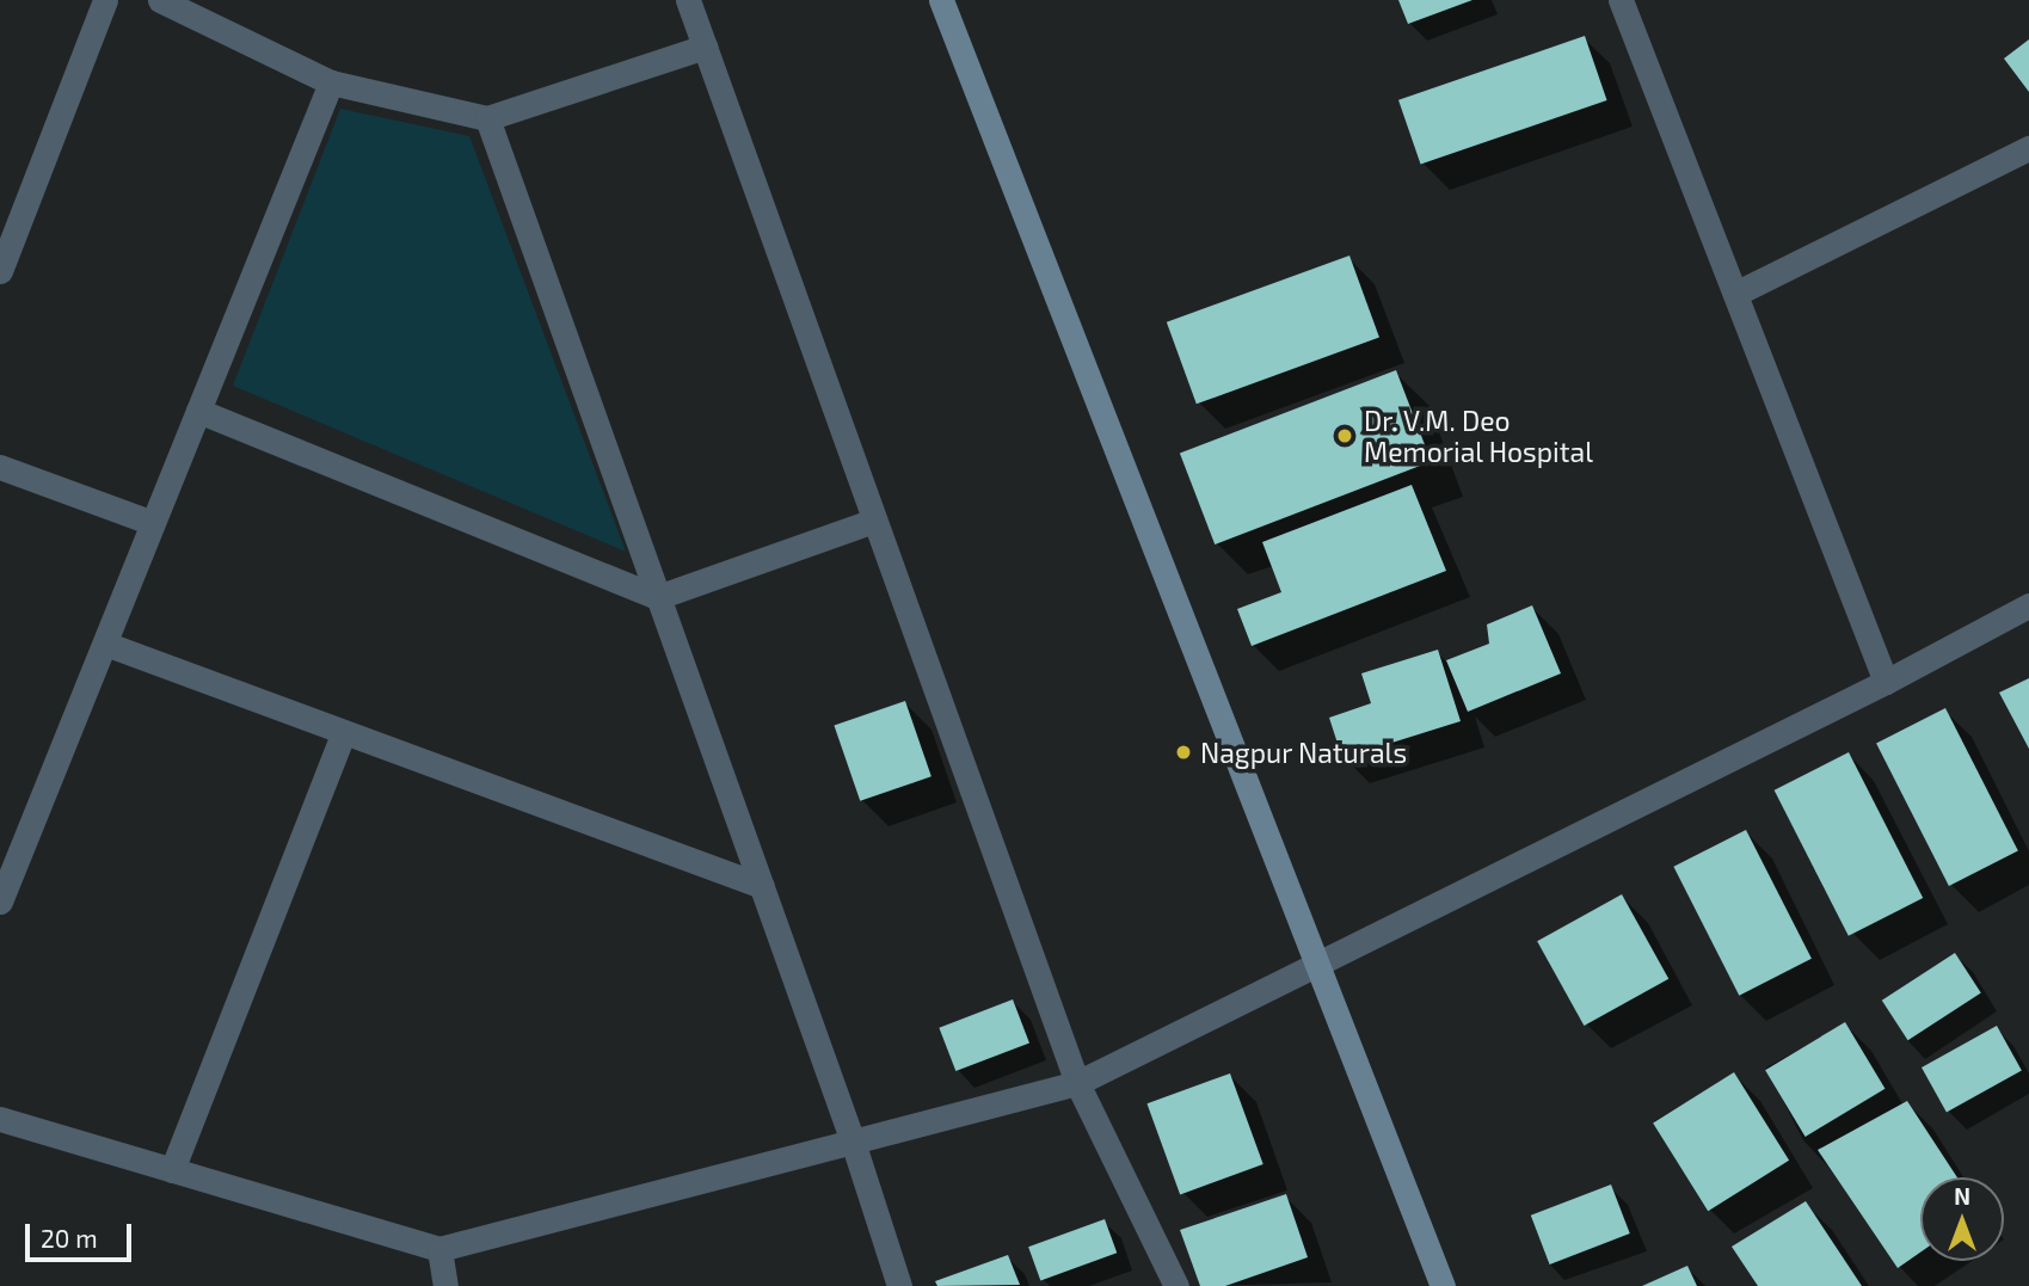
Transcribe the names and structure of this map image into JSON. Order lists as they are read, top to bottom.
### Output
{
  "places": ["Dr. V.M. Deo Memorial Hospital", "Nagpur Naturals"],
  "scale_bar": "20 m",
  "north": "top"
}
